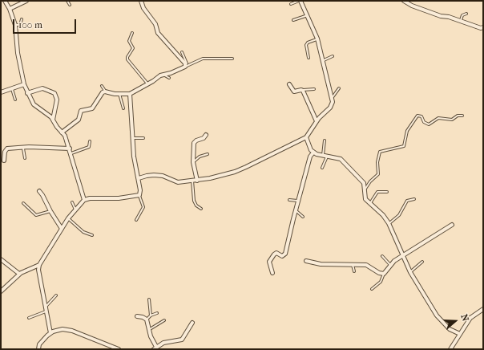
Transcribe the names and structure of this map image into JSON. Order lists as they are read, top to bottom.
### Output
{
  "scale_bar": "100 m",
  "north": "right"
}
